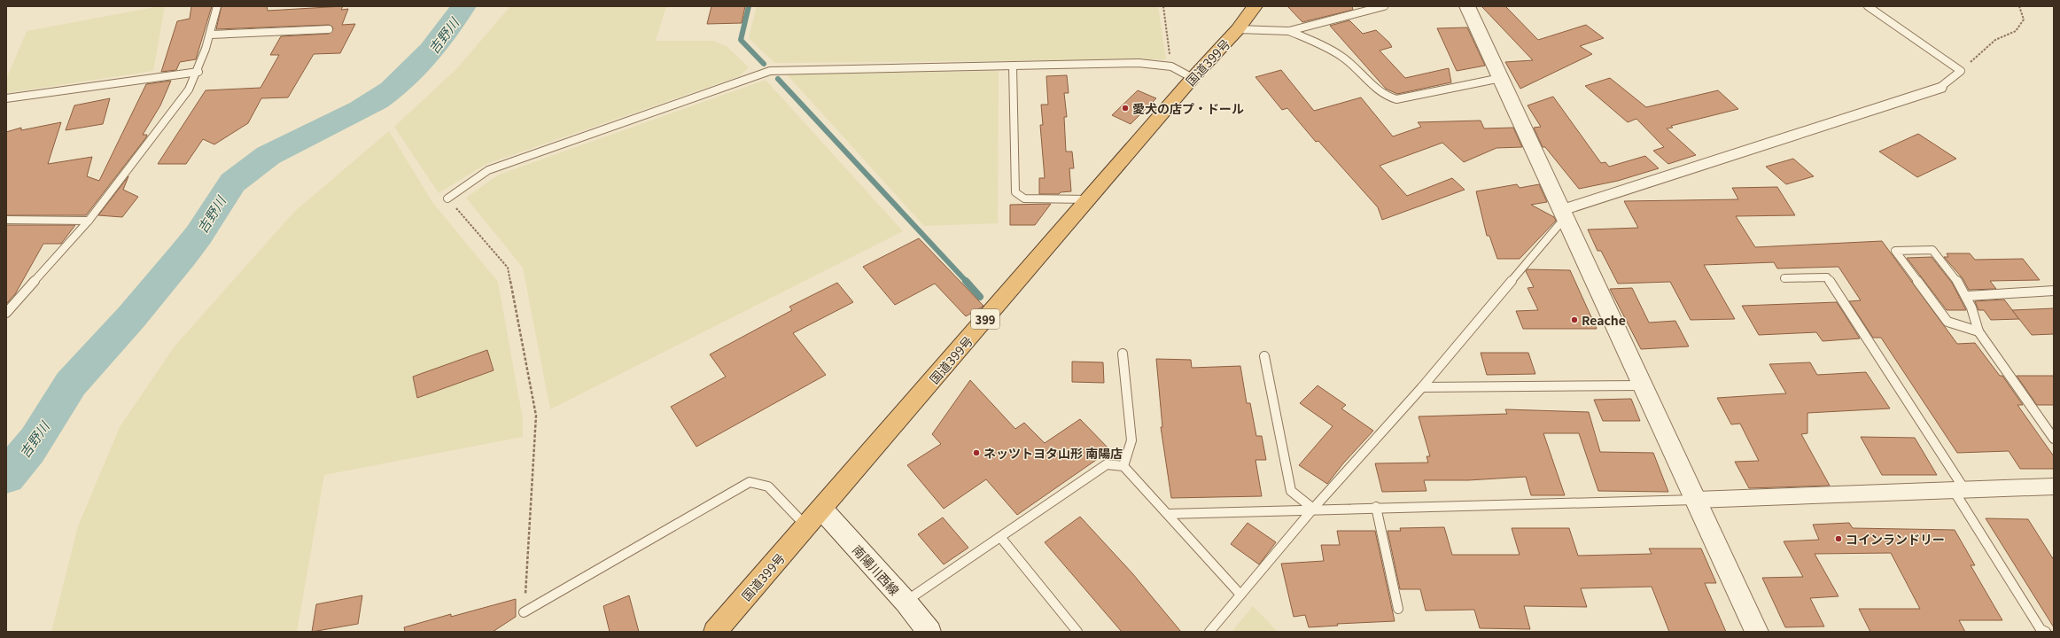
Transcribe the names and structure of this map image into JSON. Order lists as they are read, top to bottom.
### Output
{
  "streets": {
    "highway": ["国道399号", "399"],
    "street": ["南陽川西線"]
  },
  "crossings": [
    ["国道399号", "南陽川西線"]
  ],
  "water": ["吉野川"],
  "places": [
    "愛犬の店プ・ドール",
    "Reache",
    "ネッツトヨタ山形 南陽店",
    "コインランドリー"
  ]
}
